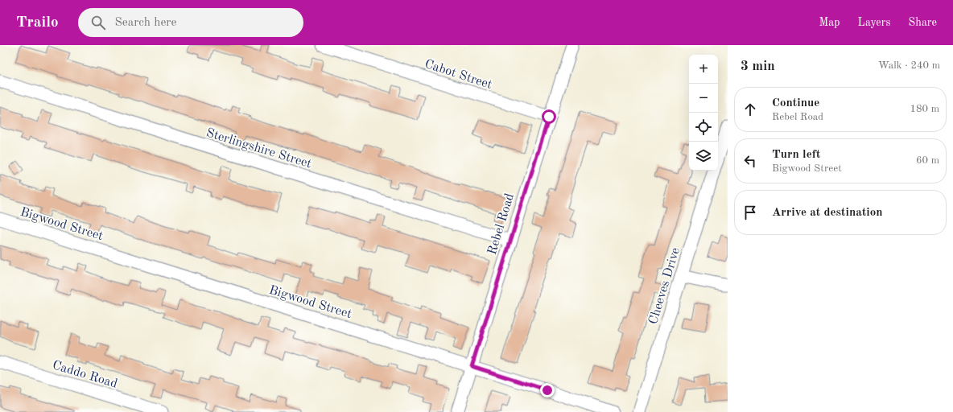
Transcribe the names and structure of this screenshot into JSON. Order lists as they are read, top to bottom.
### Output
{
  "streets": {
    "street": [
      "Cabot Street",
      "Sterlingshire Street",
      "Bigwood Street",
      "Rebel Road",
      "Cheeves Drive",
      "Caddo Road"
    ]
  },
  "crossings": [
    ["Cabot Street", "Rebel Road"],
    ["Sterlingshire Street", "Rebel Road"],
    ["Bigwood Street", "Rebel Road"]
  ],
  "page": {
    "header": "Trailo",
    "search": "Search here",
    "nav": ["Map", "Layers", "Share"],
    "heading": ["3 min", "Walk · 240 m"],
    "map_buttons": ["+", "−"],
    "list": [
      ["Continue", "Rebel Road", "180 m"],
      ["Turn left", "Bigwood Street", "60 m"],
      "Arrive at destination"
    ]
  }
}
